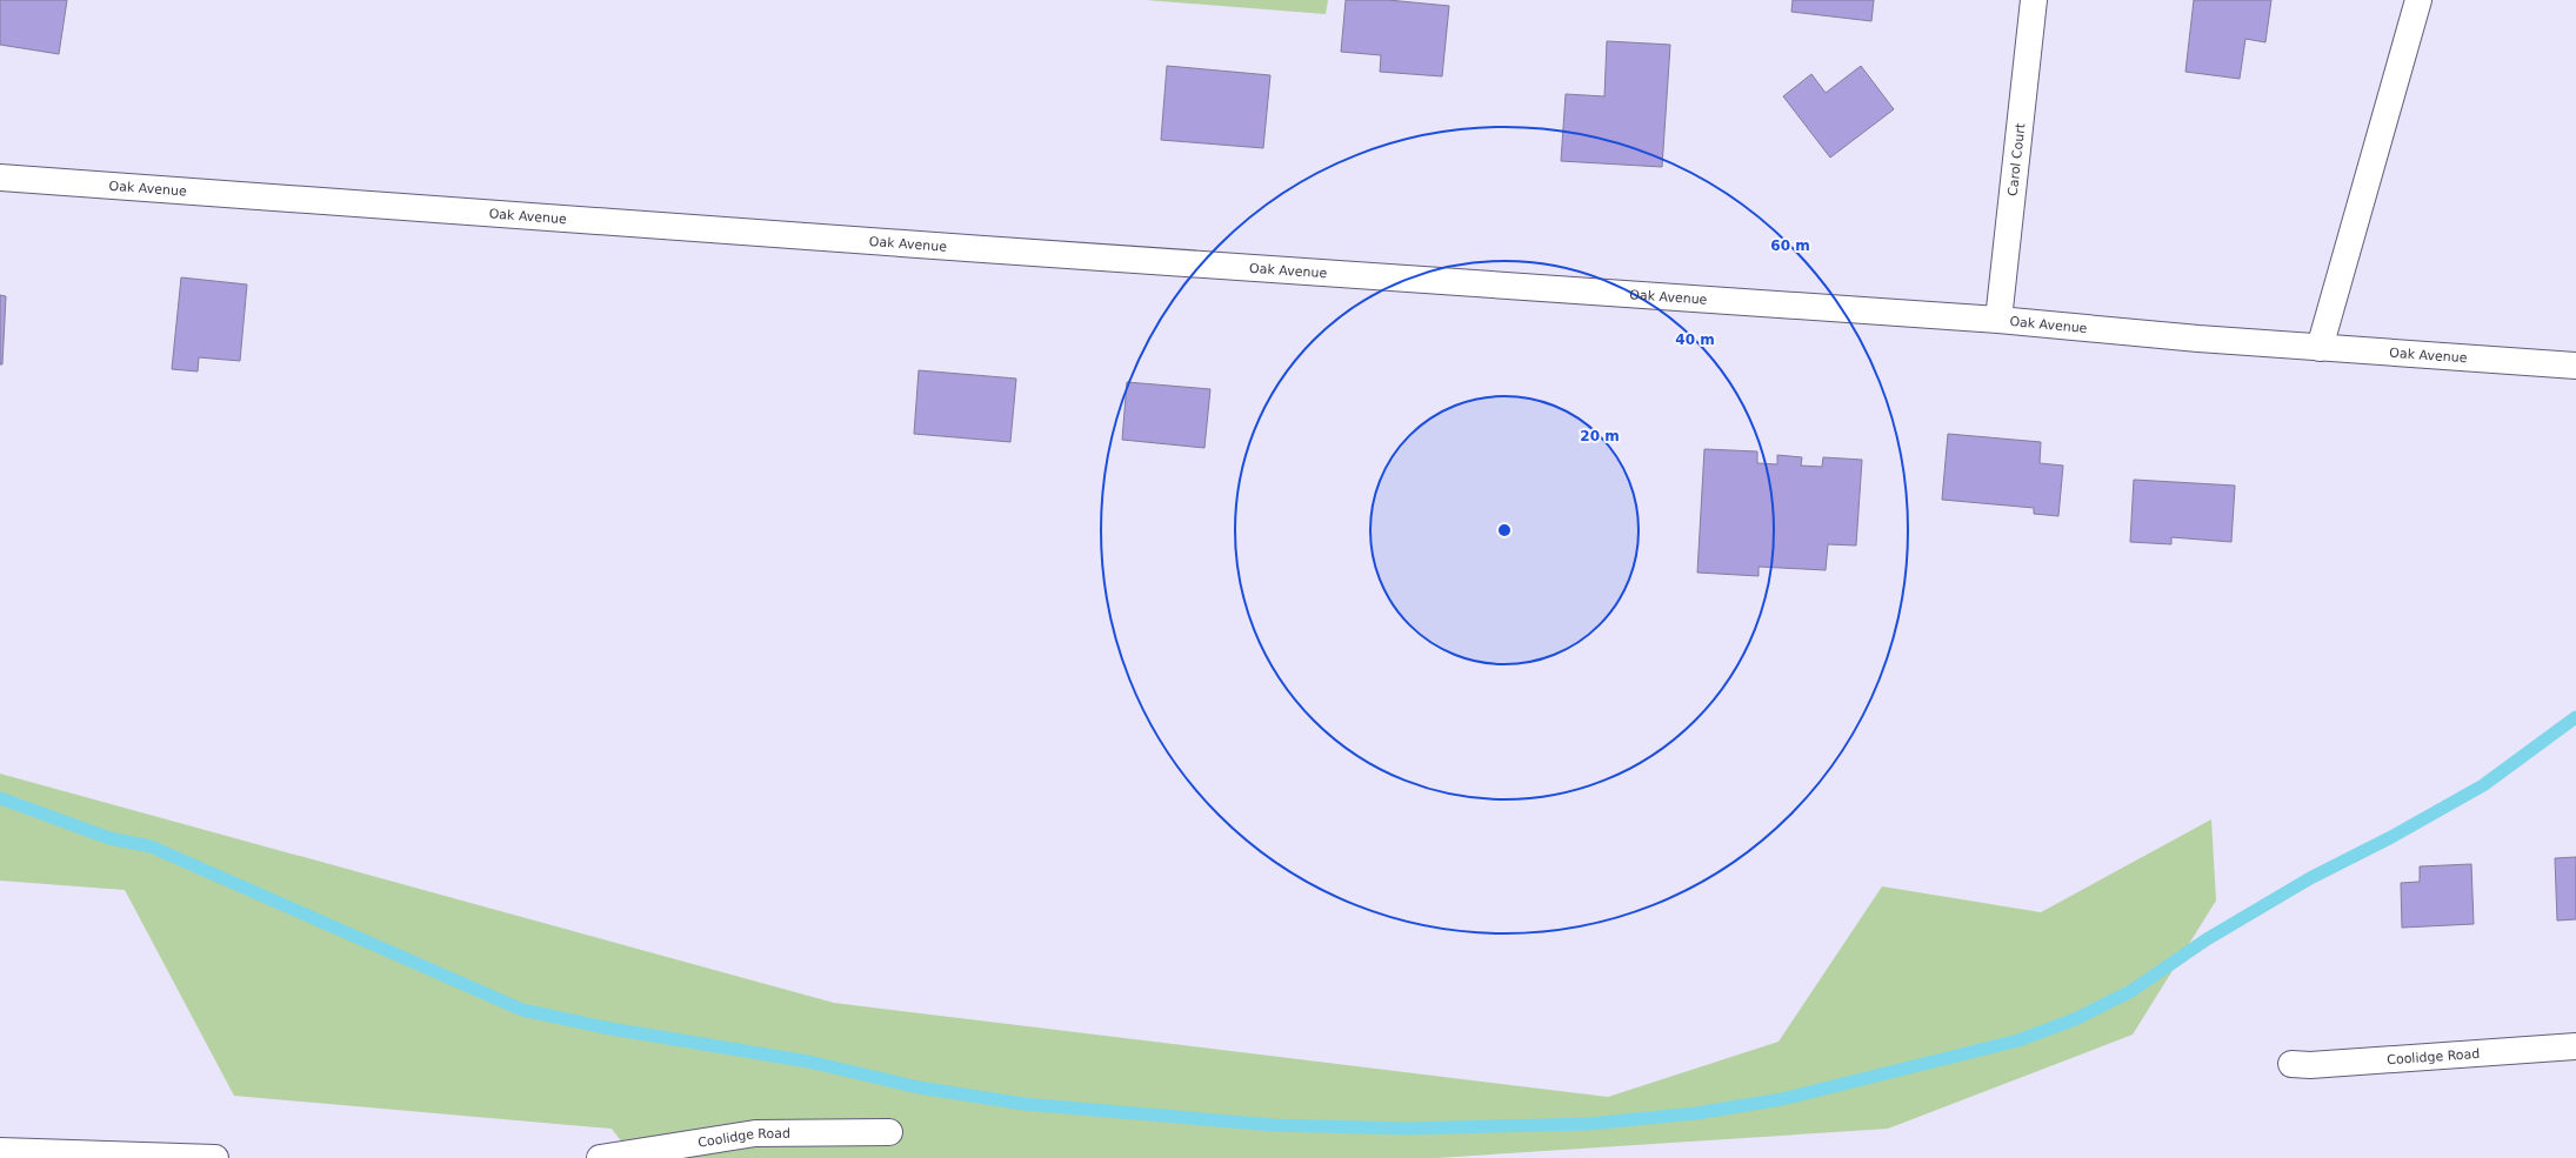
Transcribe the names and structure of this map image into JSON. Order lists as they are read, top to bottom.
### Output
{
  "streets": {
    "street": ["Carol Court", "Oak Avenue", "Coolidge Road"]
  },
  "crossings": [
    ["Carol Court", "Oak Avenue"]
  ],
  "rings": ["60 m", "40 m", "20 m"]
}
